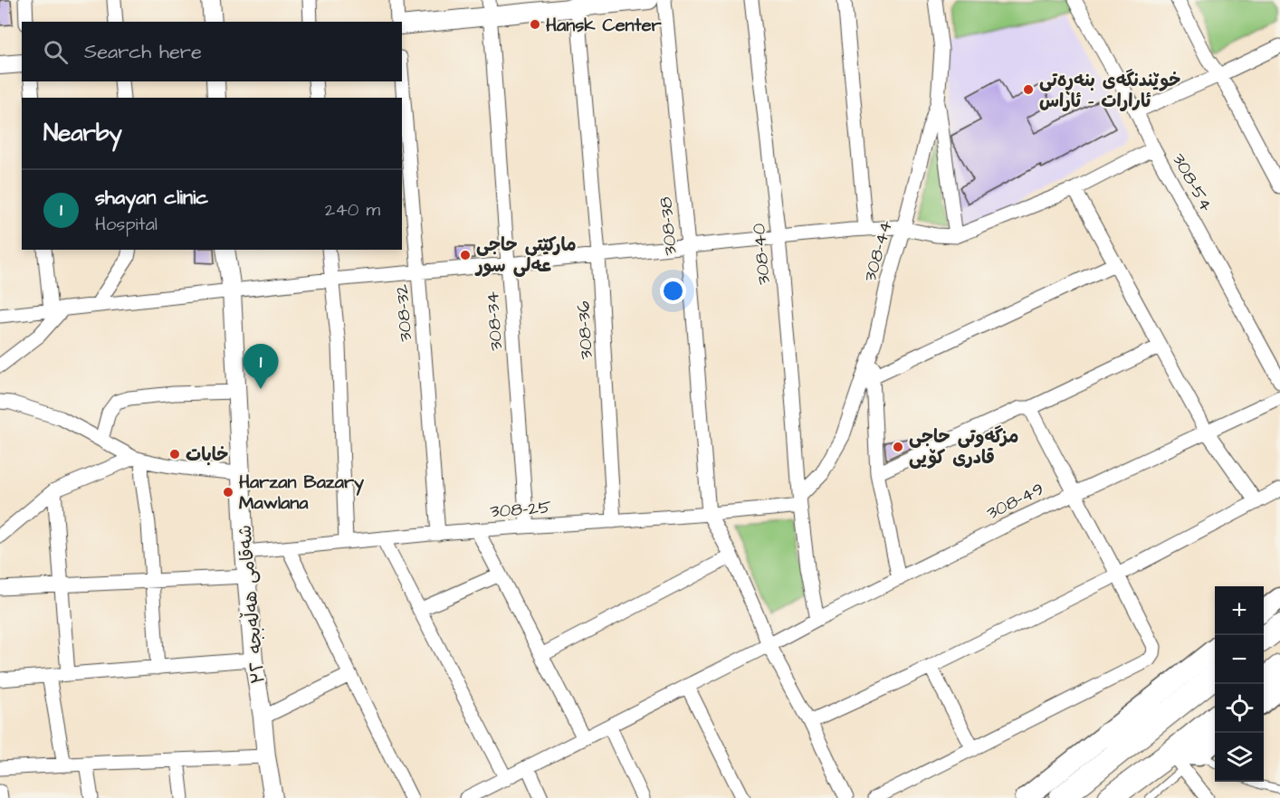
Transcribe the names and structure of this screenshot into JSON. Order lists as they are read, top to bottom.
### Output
{
  "streets": {
    "street": [
      "308-54",
      "308-38",
      "308-44",
      "308-40",
      "308-32",
      "308-34",
      "308-36",
      "308-49",
      "308-25",
      "شەقامی هەڵەبجە ٣٢"
    ]
  },
  "crossings": [
    ["308-38", "308-25"],
    ["308-44", "308-40"],
    ["308-44", "308-25"],
    ["308-40", "308-49"],
    ["308-40", "308-25"],
    ["308-32", "308-25"],
    ["308-34", "308-25"],
    ["308-36", "308-25"],
    ["308-25", "شەقامی هەڵەبجە ٣٢"]
  ],
  "places": [
    "Hansk Center",
    "خوێندنگەی بنەڕەتی ئارارات - ئاراس",
    "مارکێتی حاجی عەلی سور",
    "مزگەوتی حاجی قادری کۆیی",
    "خابات",
    "Harzan Bazary Mawlana"
  ],
  "page": {
    "search": "Search here",
    "heading": "Nearby",
    "list": [
      {
        "mark": "1",
        "name": "shayan clinic",
        "note": "Hospital",
        "value": "240 m"
      }
    ],
    "pins": "1",
    "map_buttons": ["+", "−"]
  }
}
